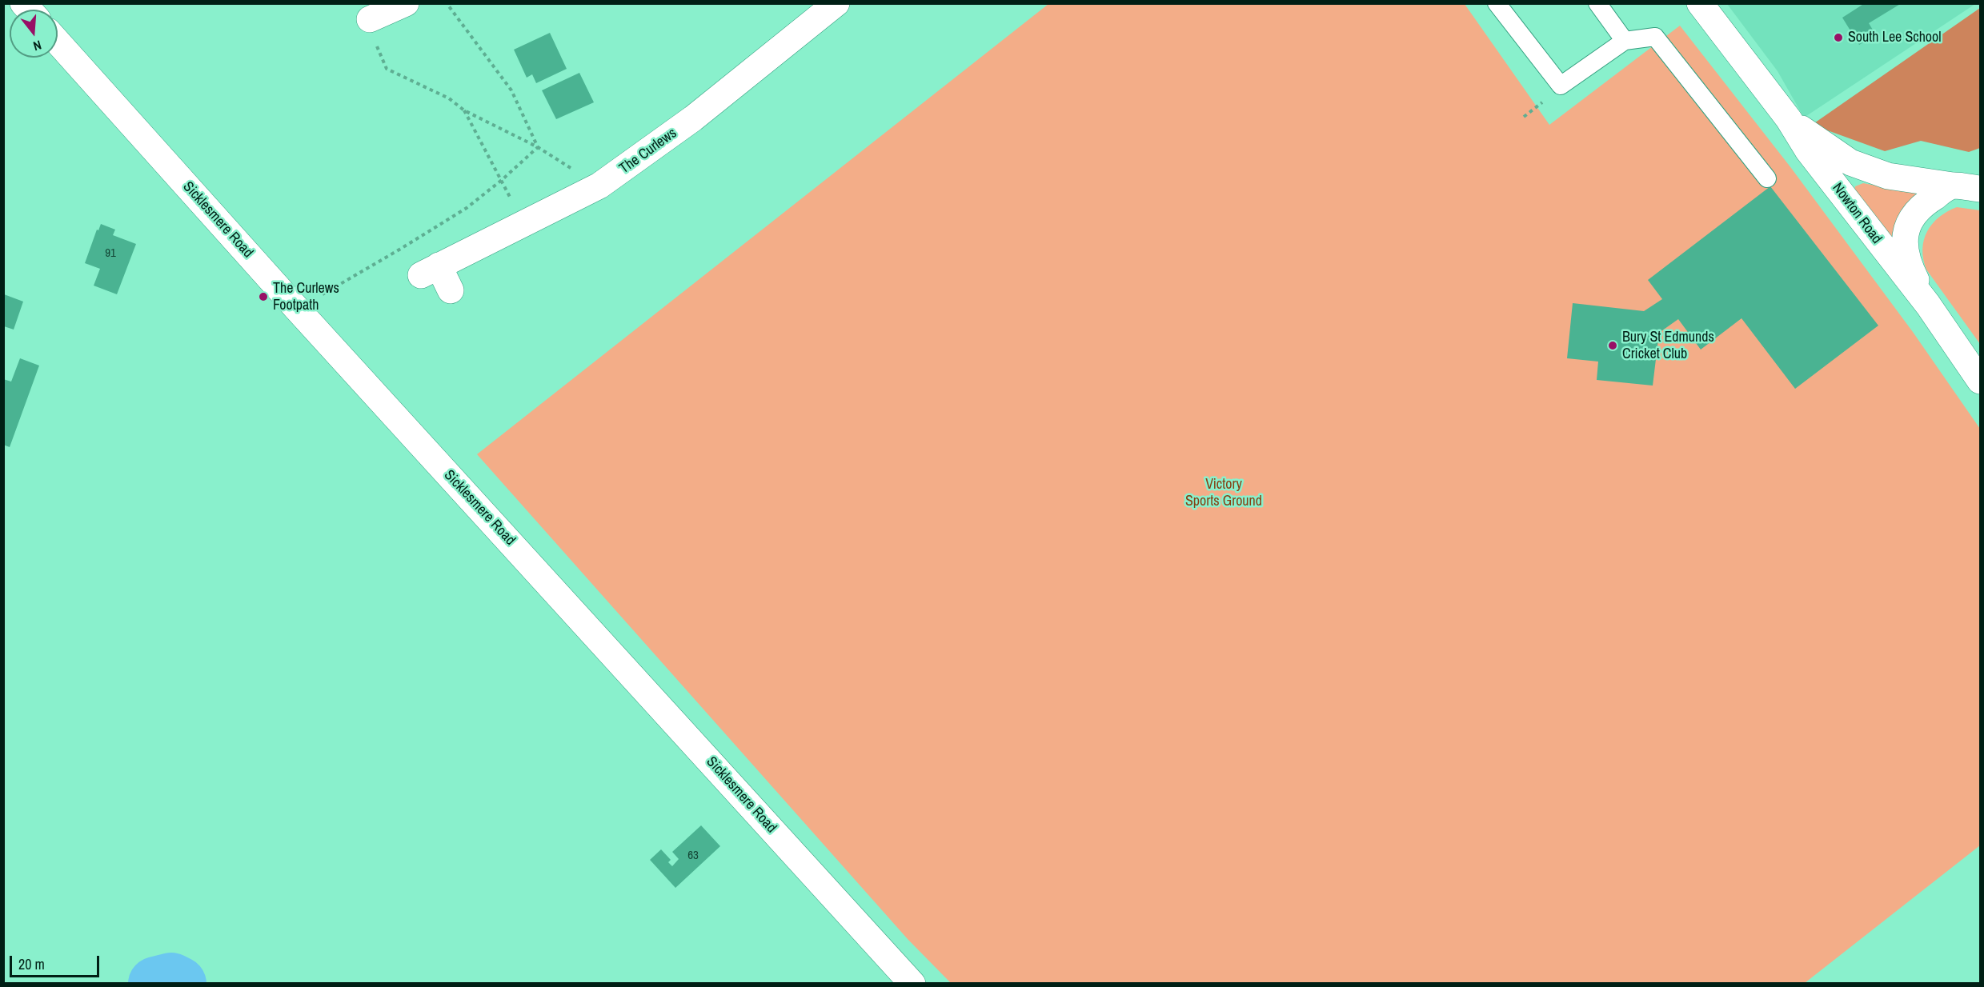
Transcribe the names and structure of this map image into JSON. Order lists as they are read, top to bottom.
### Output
{
  "streets": {
    "main road": ["The Curlews", "Nowton Road", "Sicklesmere Road"]
  },
  "parks": ["Victory Sports Ground"],
  "places": ["South Lee School", "The Curlews Footpath", "Bury St Edmunds Cricket Club"],
  "house_numbers": ["91", "63"],
  "scale_bar": "20 m",
  "north": "bottom"
}
